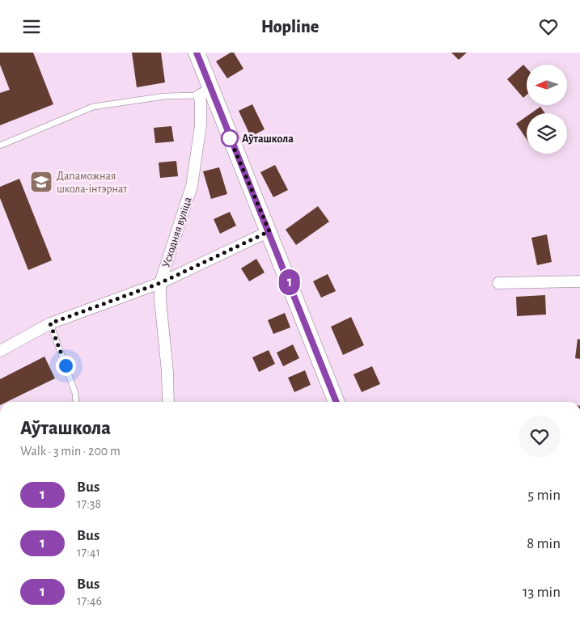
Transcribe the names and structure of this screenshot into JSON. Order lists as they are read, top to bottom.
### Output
{
  "streets": {
    "street": ["Усходняя вуліца"]
  },
  "places": {
    "other": ["Аўташкола"],
    "school or university": ["Дапаможная школа-інтэрнат"]
  },
  "lines": ["bus line 1"],
  "north": "left",
  "page": {
    "header": "Hopline",
    "on_map": "1",
    "heading": ["Аўташкола", "Walk · 3 min · 200 m"],
    "list": [
      {
        "mark": "1",
        "name": "Bus",
        "note": "17:38",
        "value": "5 min"
      },
      {
        "mark": "1",
        "name": "Bus",
        "note": "17:41",
        "value": "8 min"
      },
      {
        "mark": "1",
        "name": "Bus",
        "note": "17:46",
        "value": "13 min"
      }
    ]
  }
}
